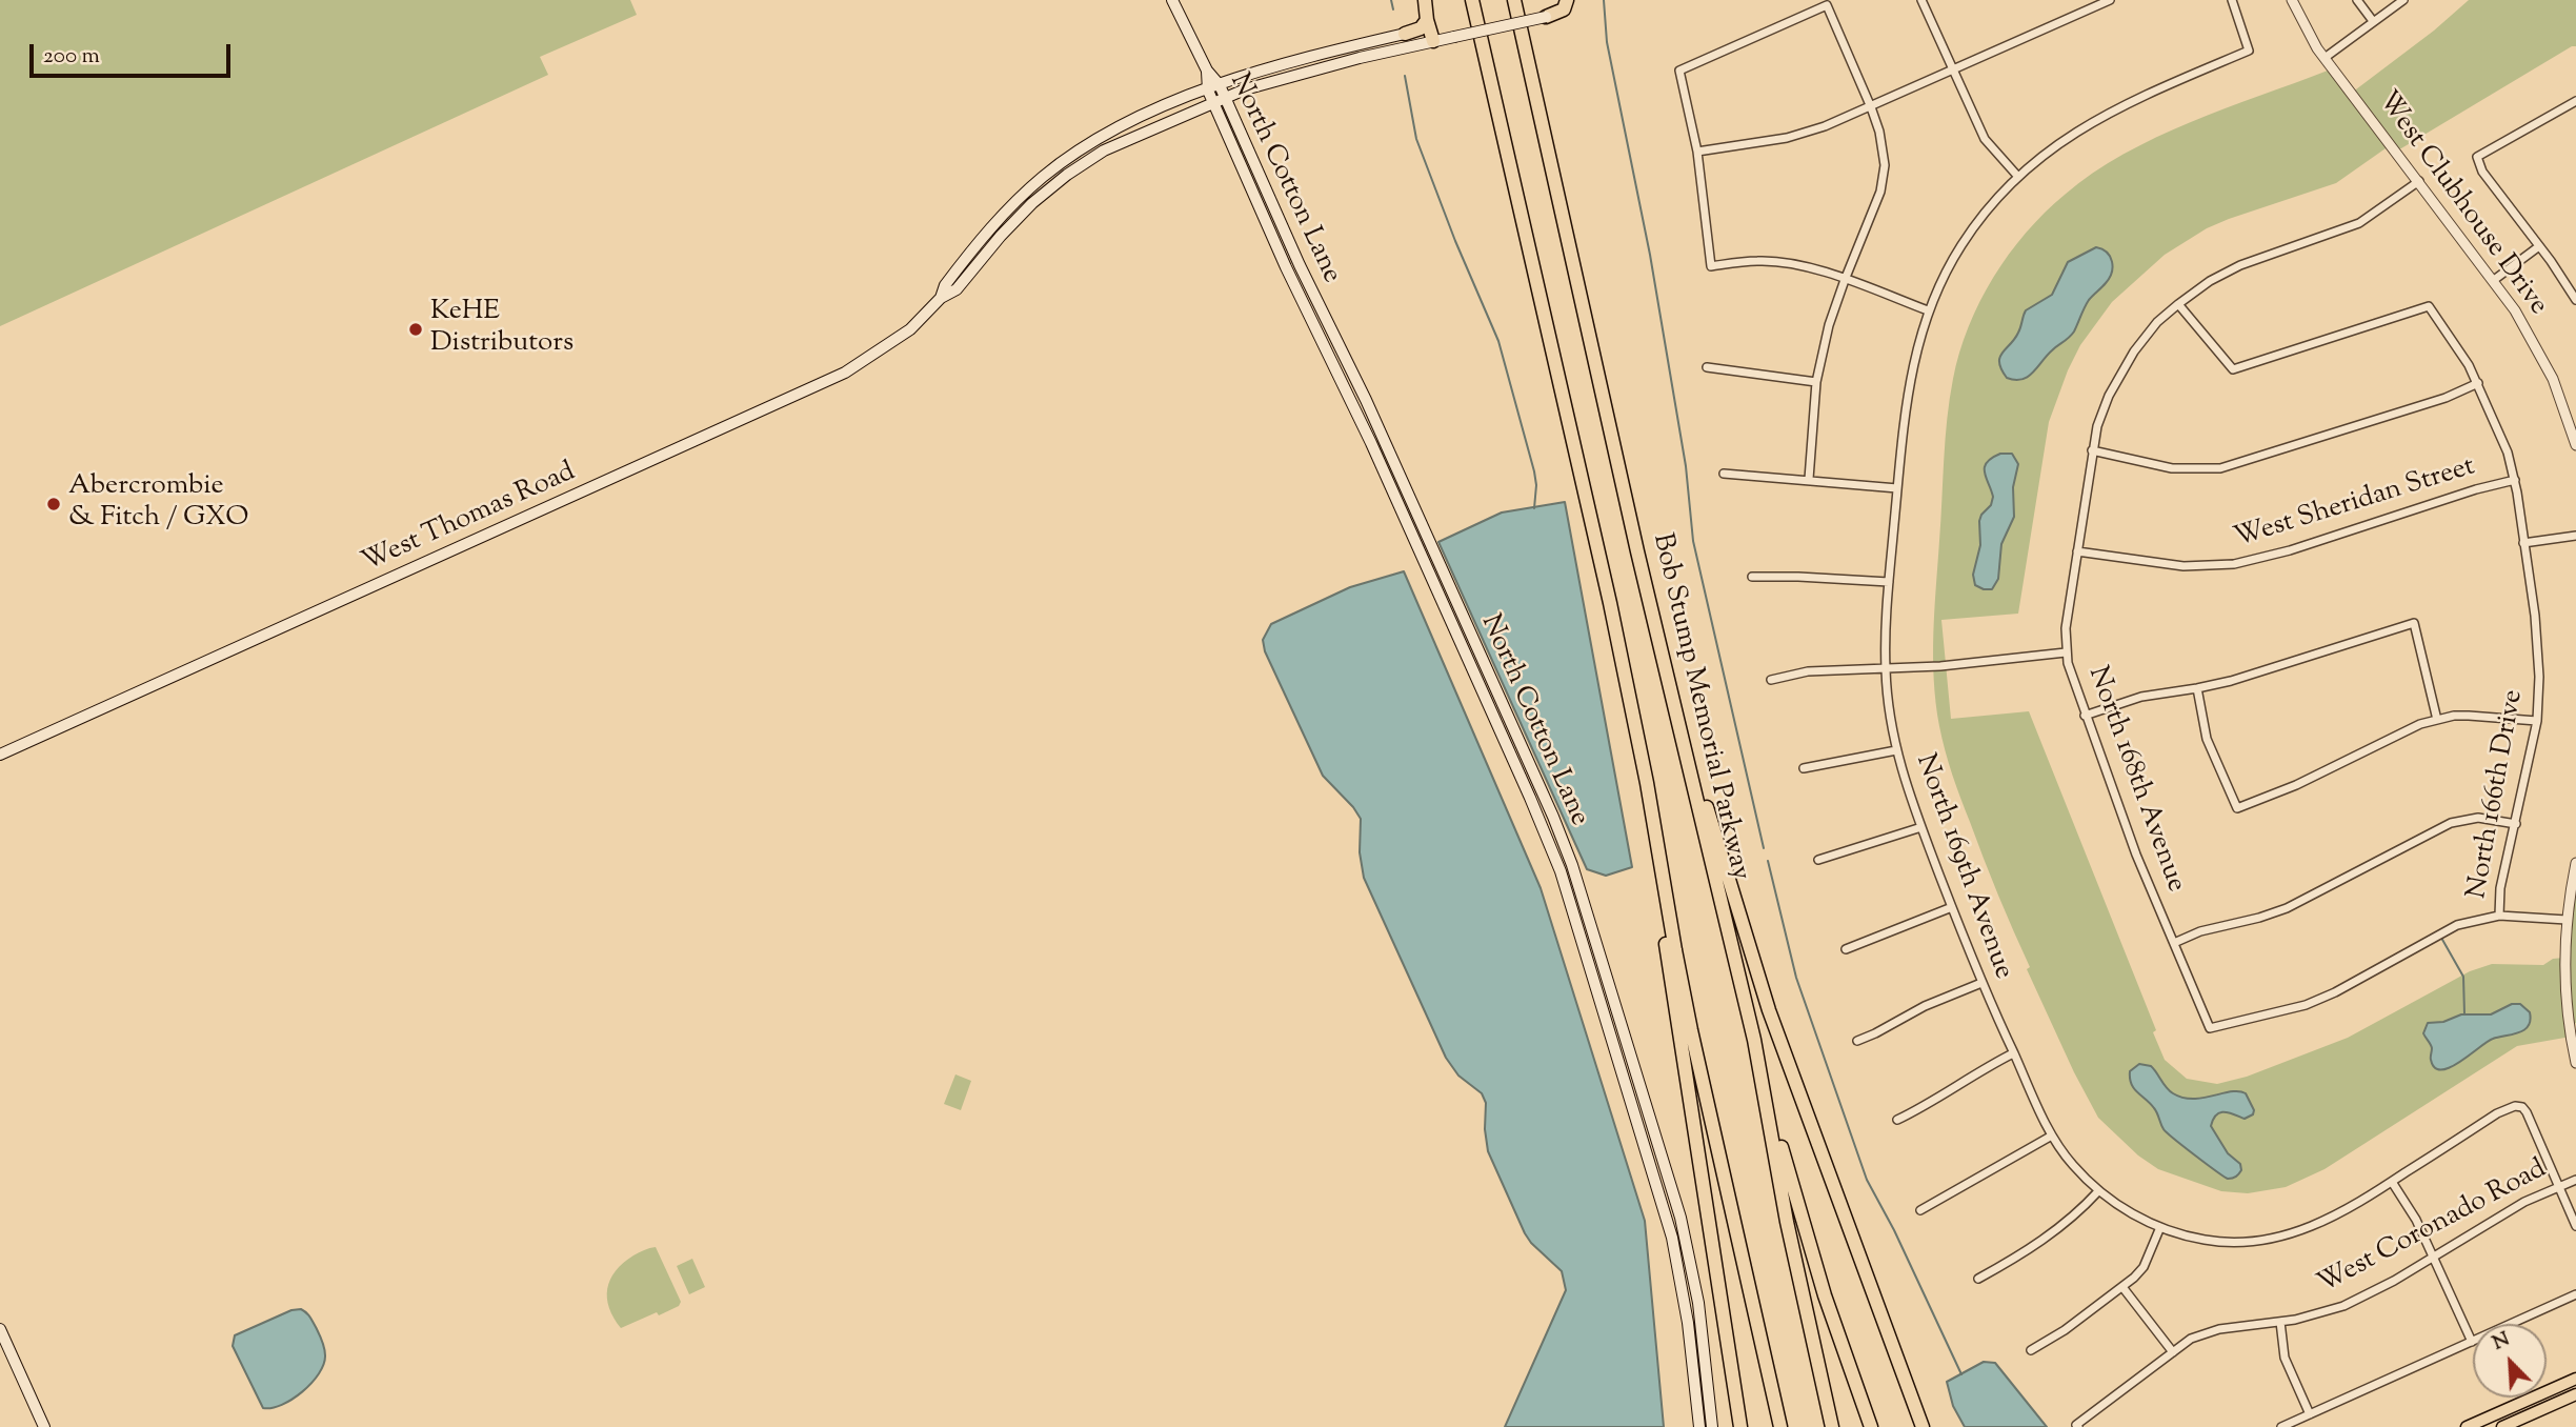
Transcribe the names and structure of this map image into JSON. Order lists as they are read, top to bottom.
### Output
{
  "streets": {
    "highway": ["Bob Stump Memorial Parkway"],
    "main road": ["North Cotton Lane", "West Thomas Road"],
    "street": [
      "West Clubhouse Drive",
      "West Sheridan Street",
      "North 168th Avenue",
      "North 166th Drive",
      "North 169th Avenue",
      "West Coronado Road"
    ]
  },
  "crossings": [
    ["North Cotton Lane", "West Thomas Road"],
    ["West Clubhouse Drive", "North 168th Avenue"],
    ["West Sheridan Street", "North 168th Avenue"],
    ["West Sheridan Street", "North 166th Drive"],
    ["North 168th Avenue", "North 166th Drive"],
    ["North 169th Avenue", "West Coronado Road"]
  ],
  "places": ["KeHE Distributors", "Abercrombie & Fitch / GXO"],
  "scale_bar": "200 m",
  "north": "top left"
}
